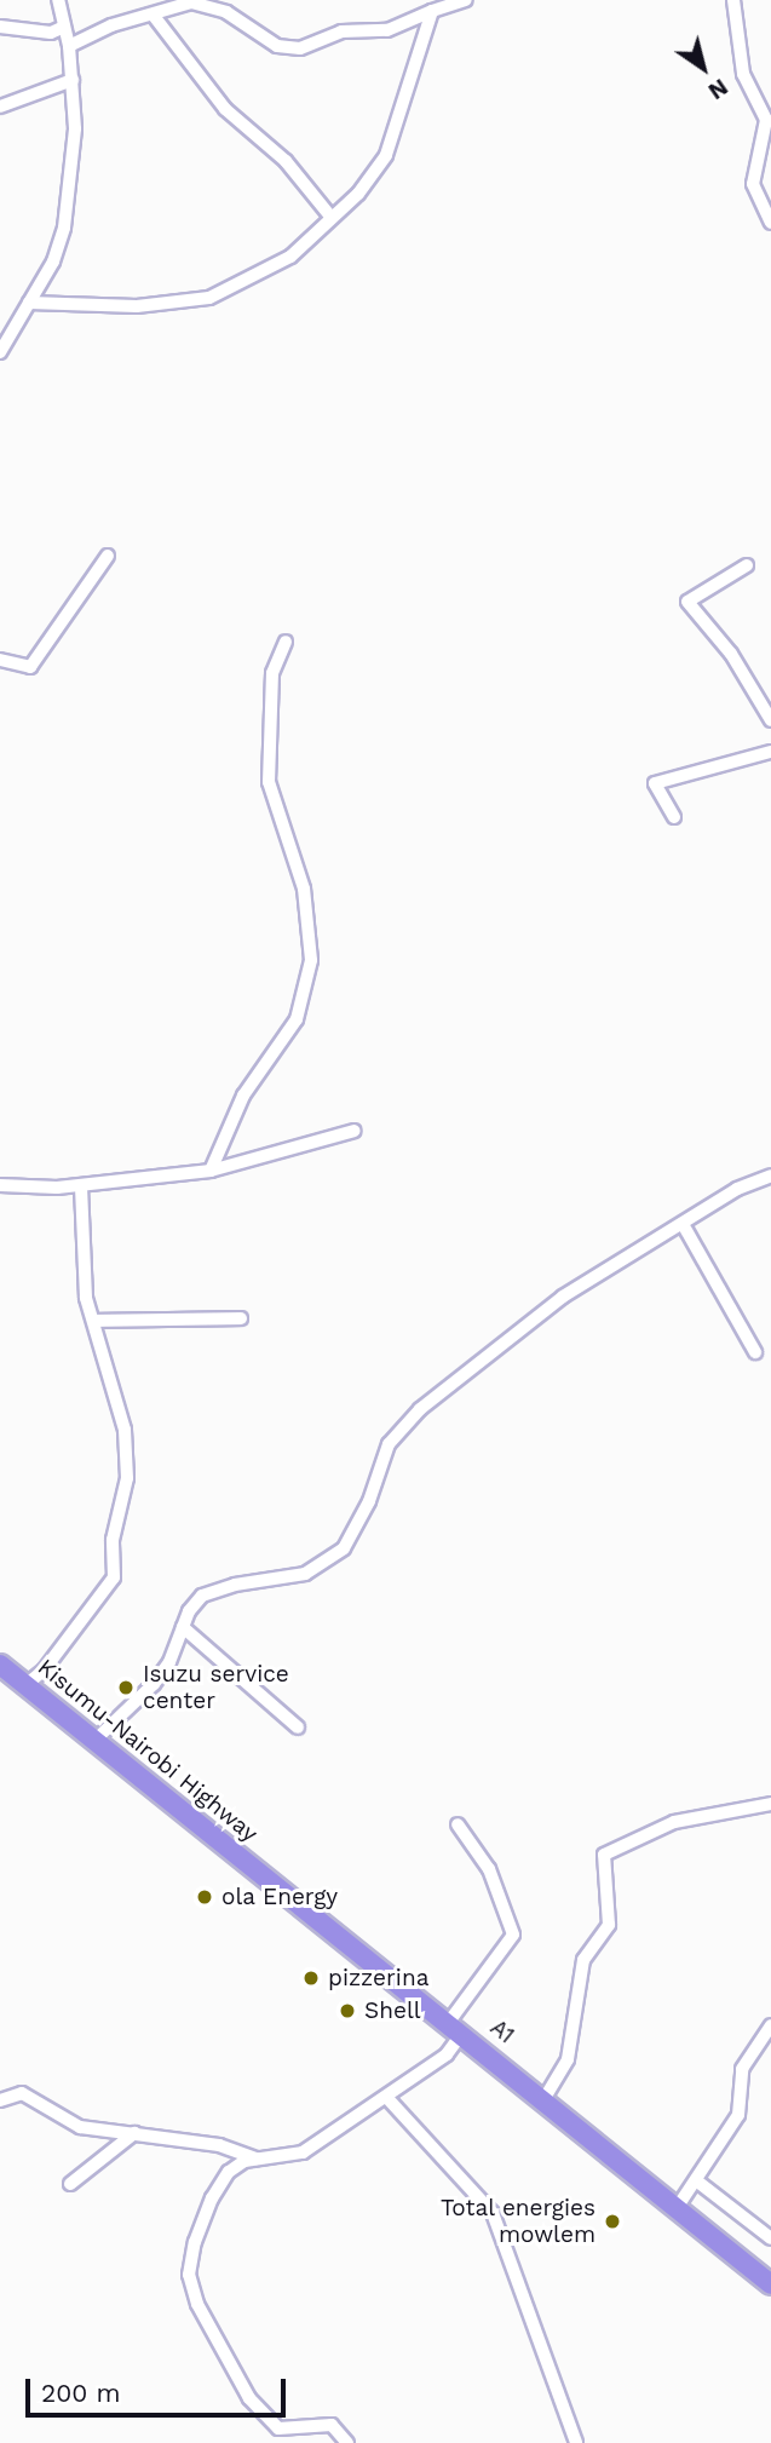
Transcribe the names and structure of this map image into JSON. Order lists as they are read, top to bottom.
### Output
{
  "streets": {
    "highway": ["Kisumu-Nairobi Highway", "A1"]
  },
  "crossings": [
    ["Kisumu-Nairobi Highway", "A1"]
  ],
  "places": [
    "Isuzu service center",
    "ola Energy",
    "pizzerina",
    "Shell",
    "Total energies mowlem"
  ],
  "scale_bar": "200 m",
  "north": "bottom right"
}
